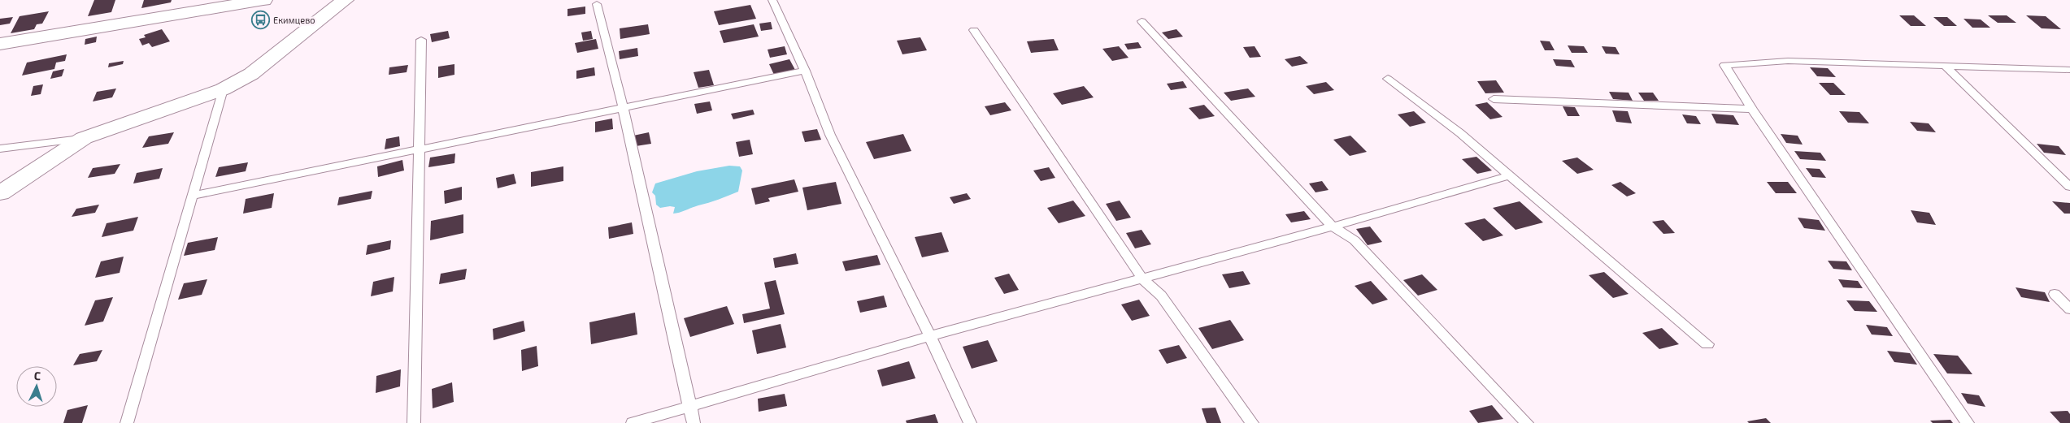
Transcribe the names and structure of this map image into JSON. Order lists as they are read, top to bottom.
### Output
{
  "places": {
    "bus stop": ["Екимцево"]
  },
  "north": "top"
}
